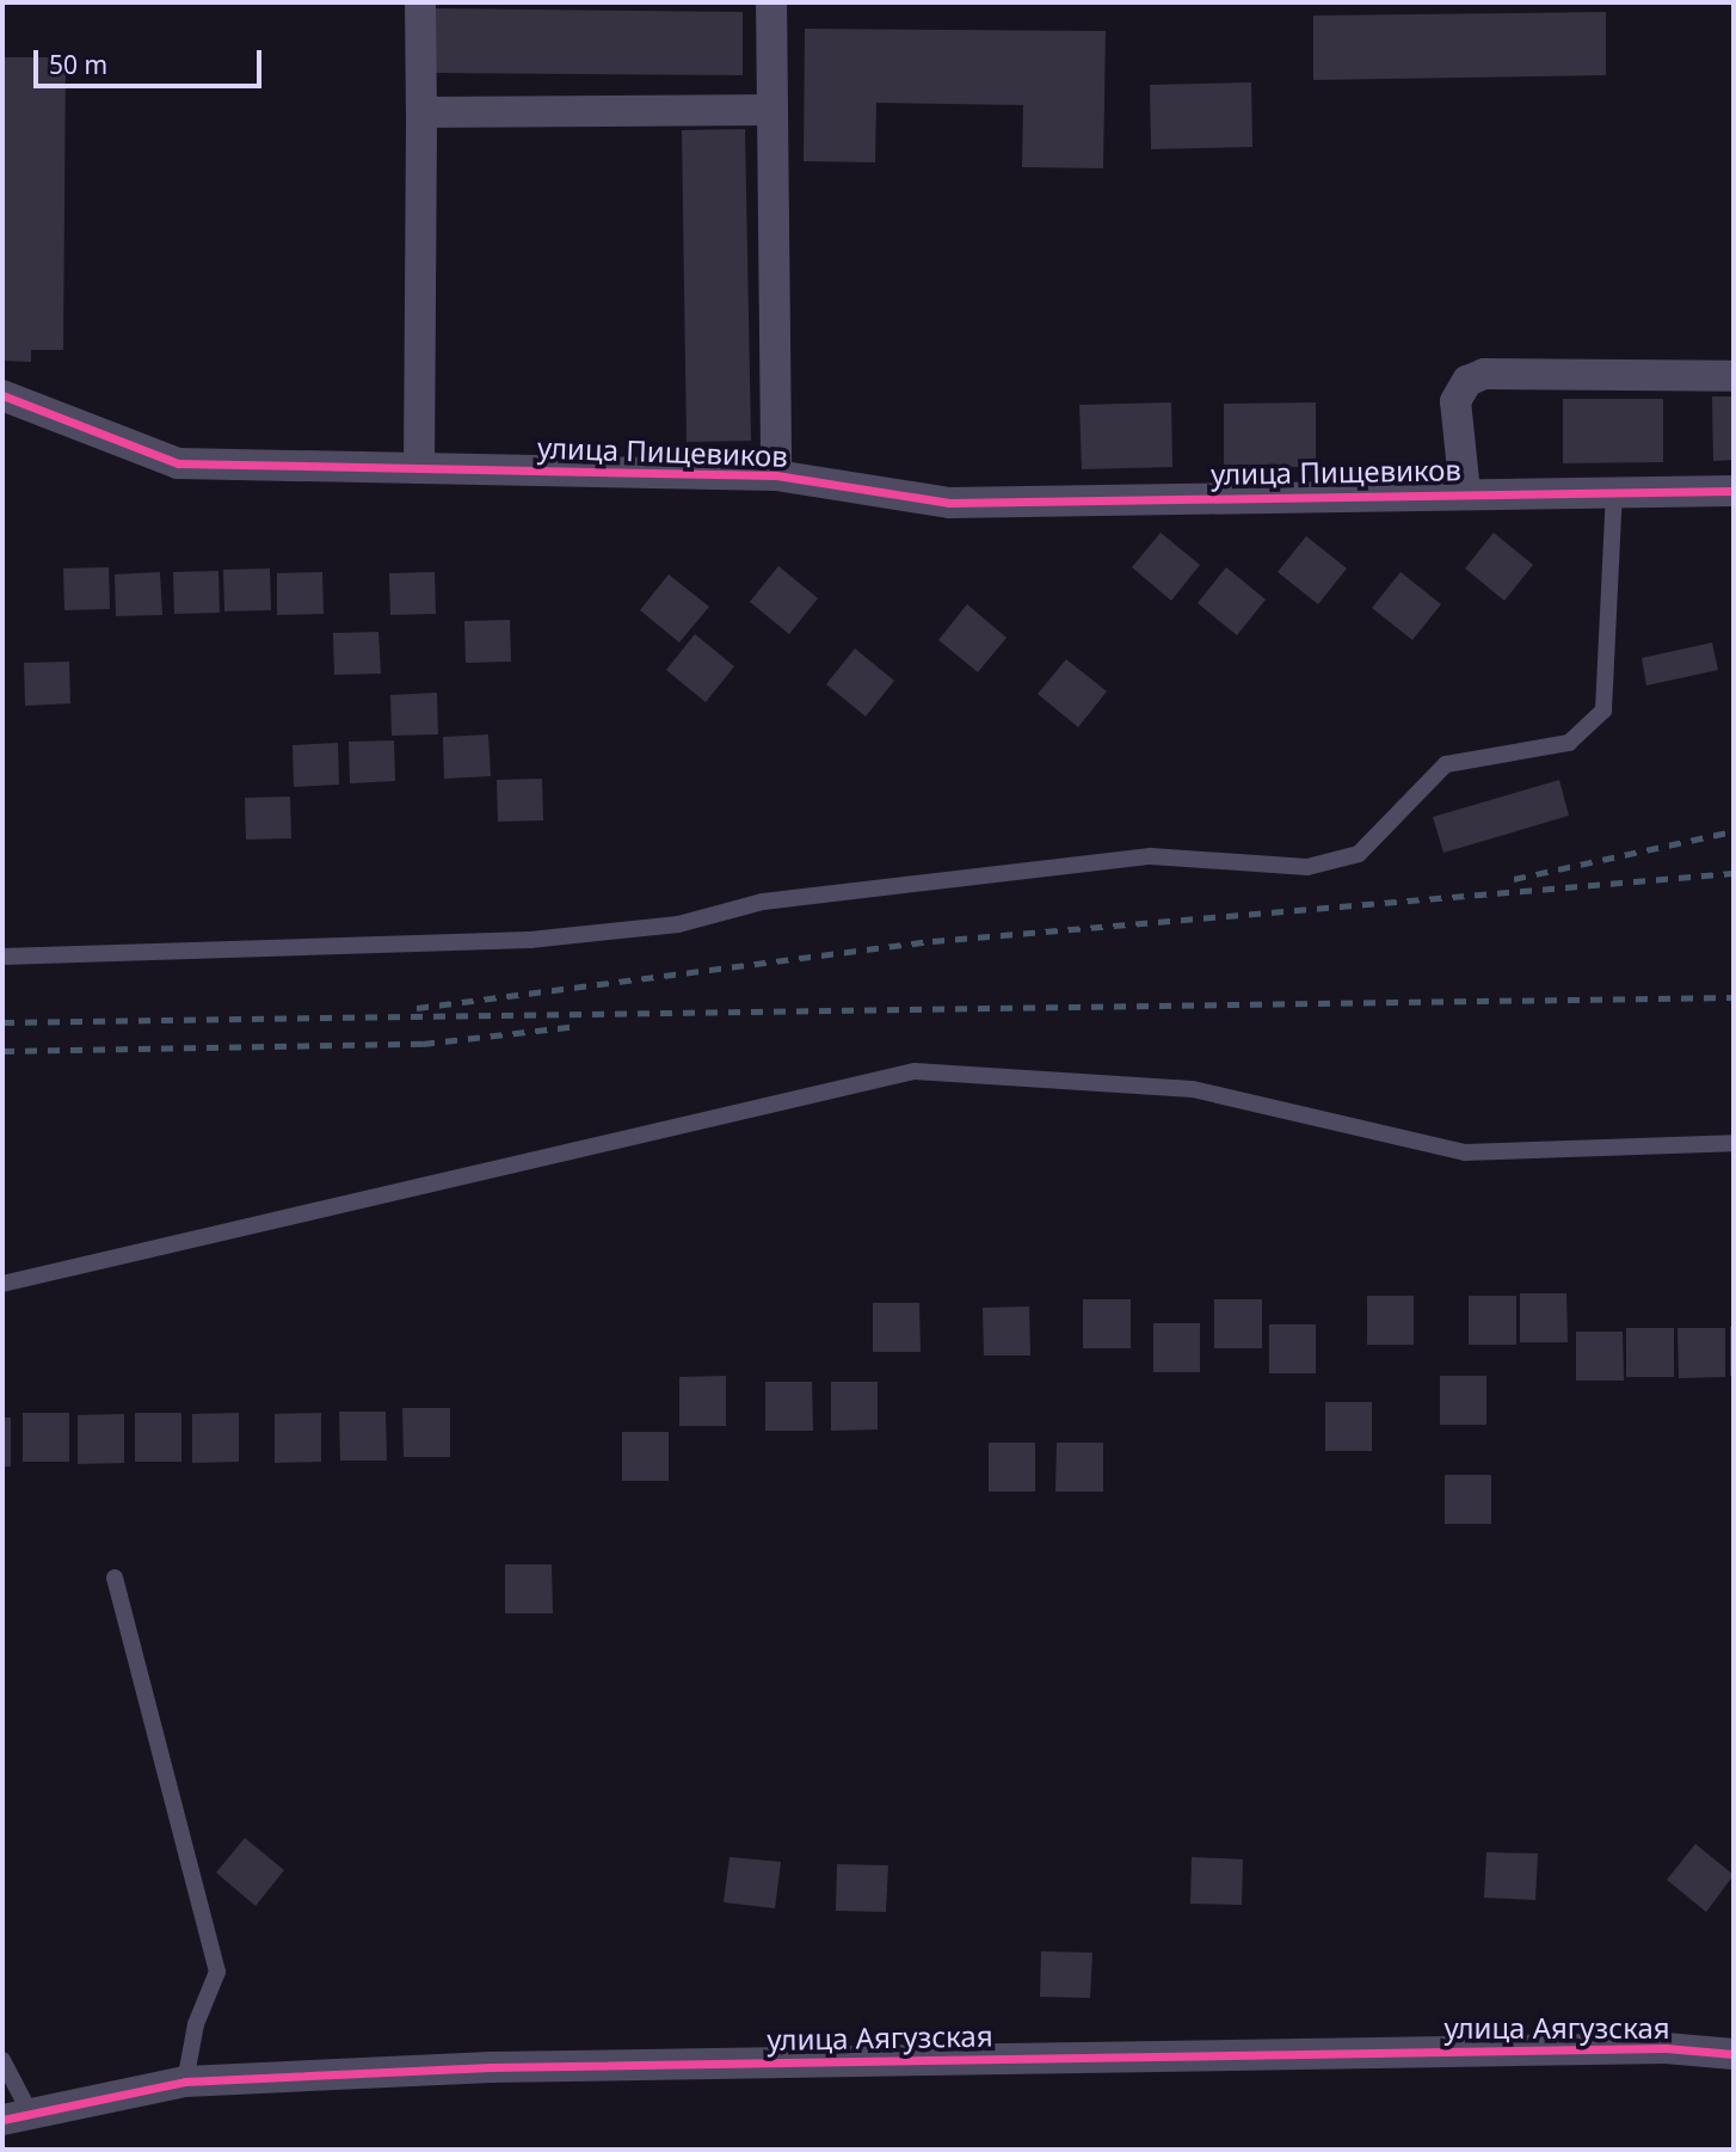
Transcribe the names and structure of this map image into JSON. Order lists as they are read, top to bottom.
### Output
{
  "streets": {
    "street": ["улица Пищевиков", "улица Аягузская"]
  },
  "scale_bar": "50 m"
}
